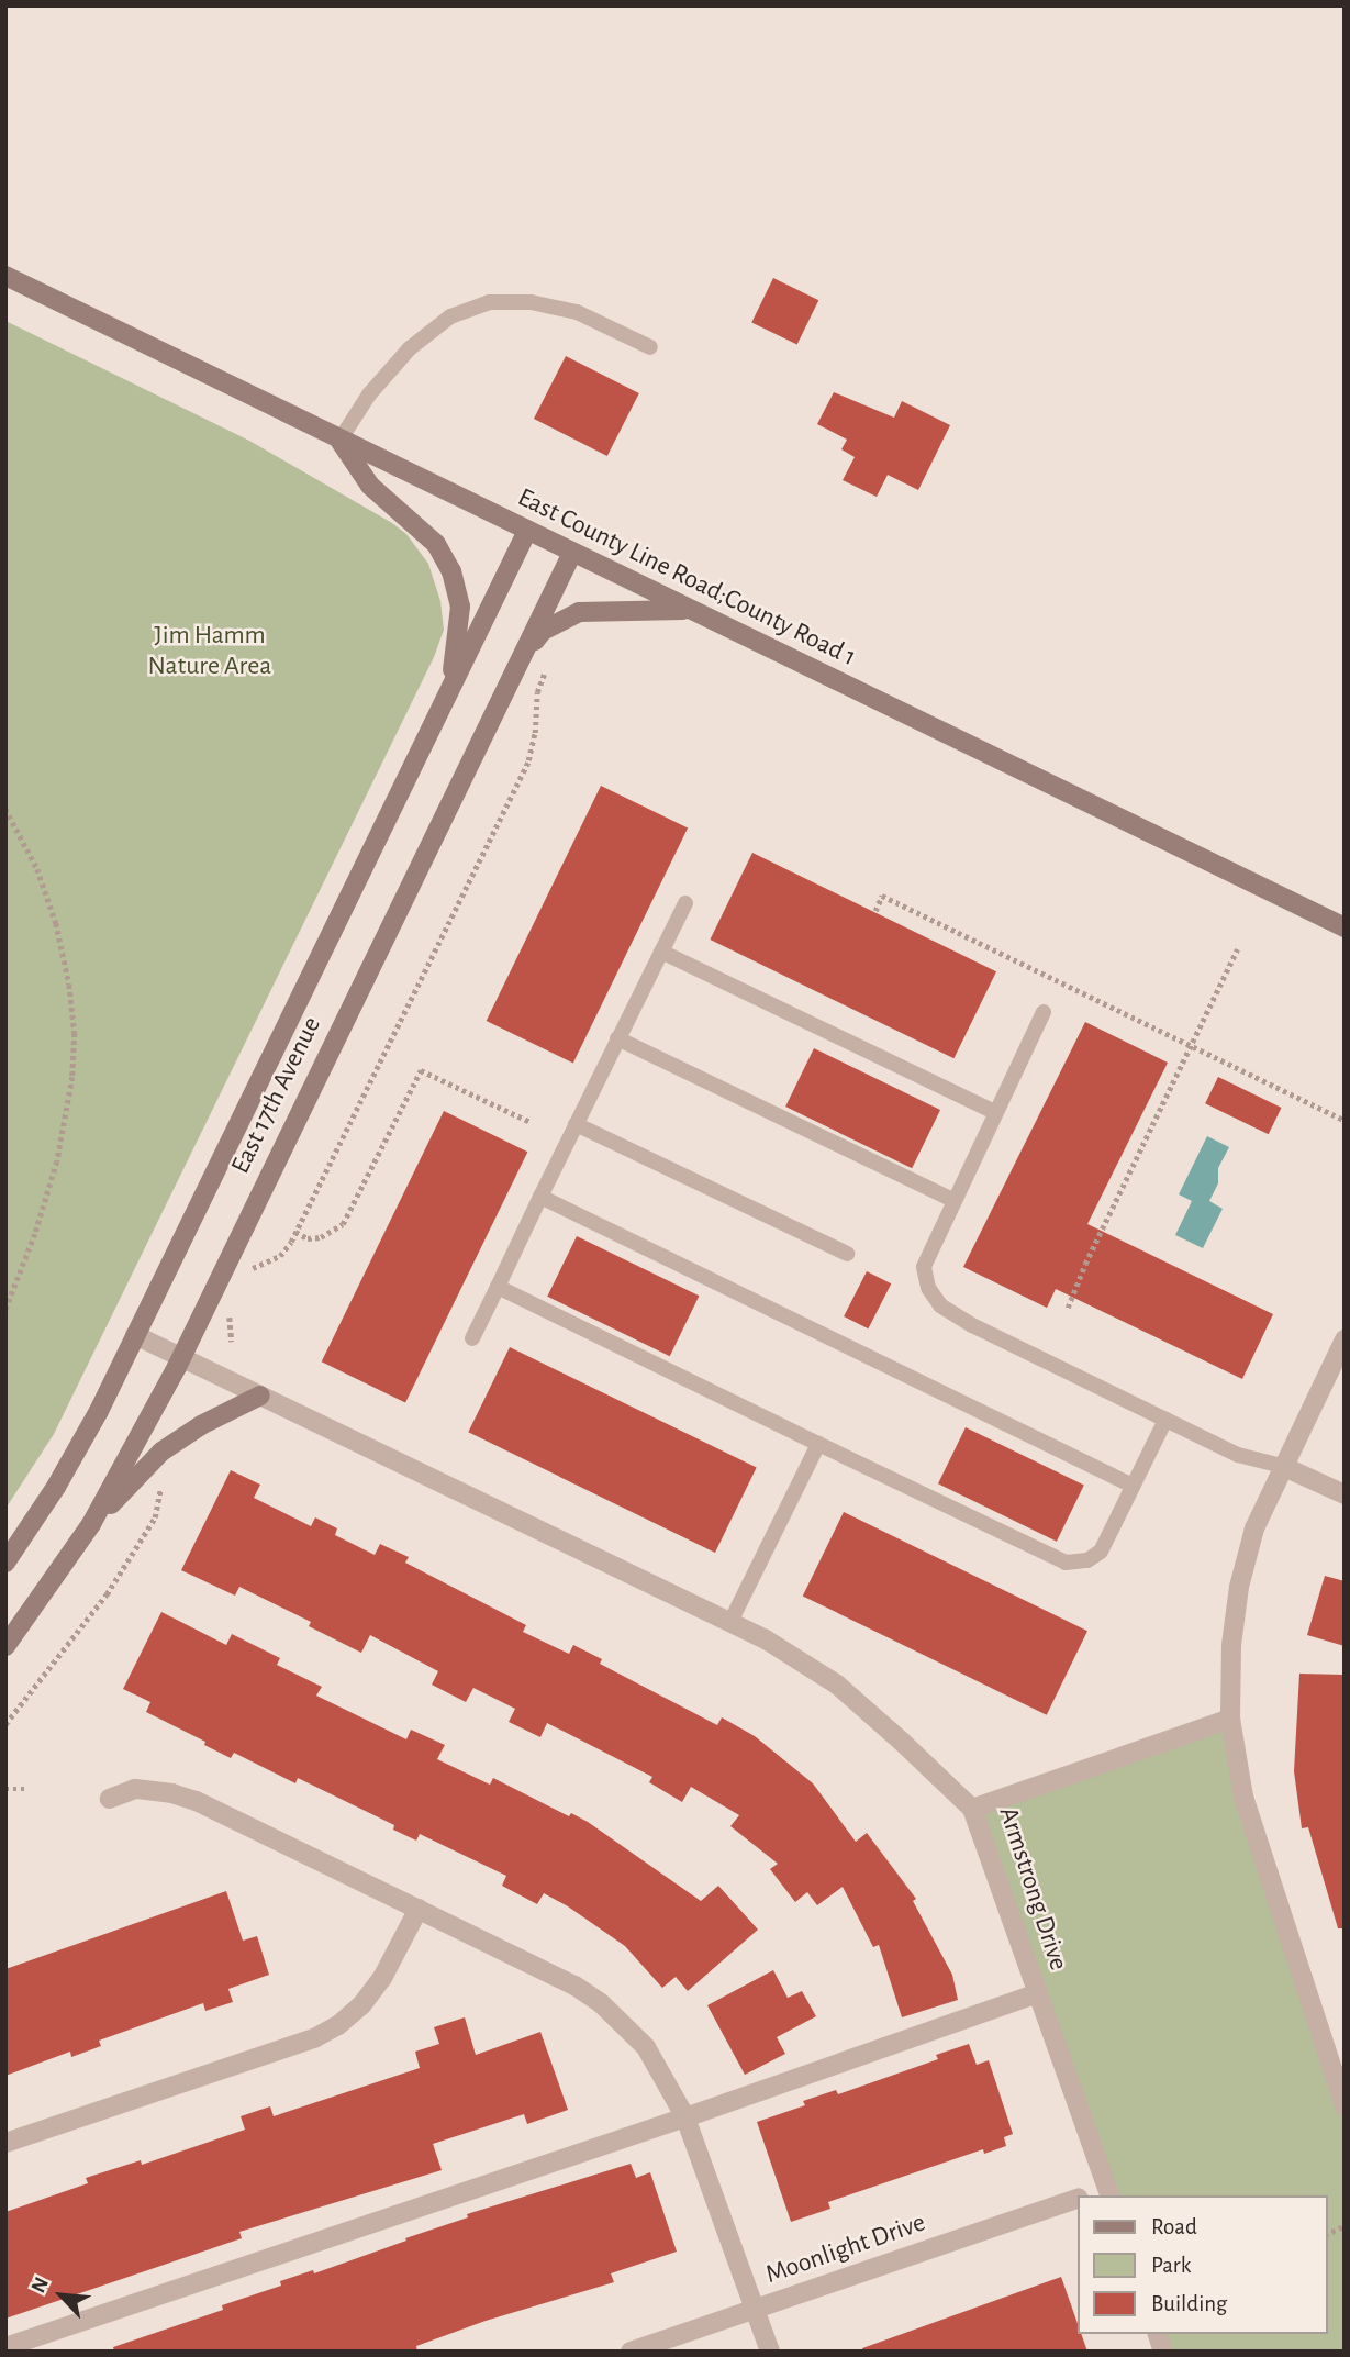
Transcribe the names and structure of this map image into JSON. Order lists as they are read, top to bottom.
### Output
{
  "streets": {
    "main road": ["East County Line Road;County Road 1", "East 17th Avenue"],
    "street": ["Armstrong Drive", "Moonlight Drive"]
  },
  "crossings": [
    ["East County Line Road;County Road 1", "East 17th Avenue"]
  ],
  "parks": ["Jim Hamm Nature Area"],
  "legend": ["Road", "Park", "Building"],
  "north": "top left"
}
